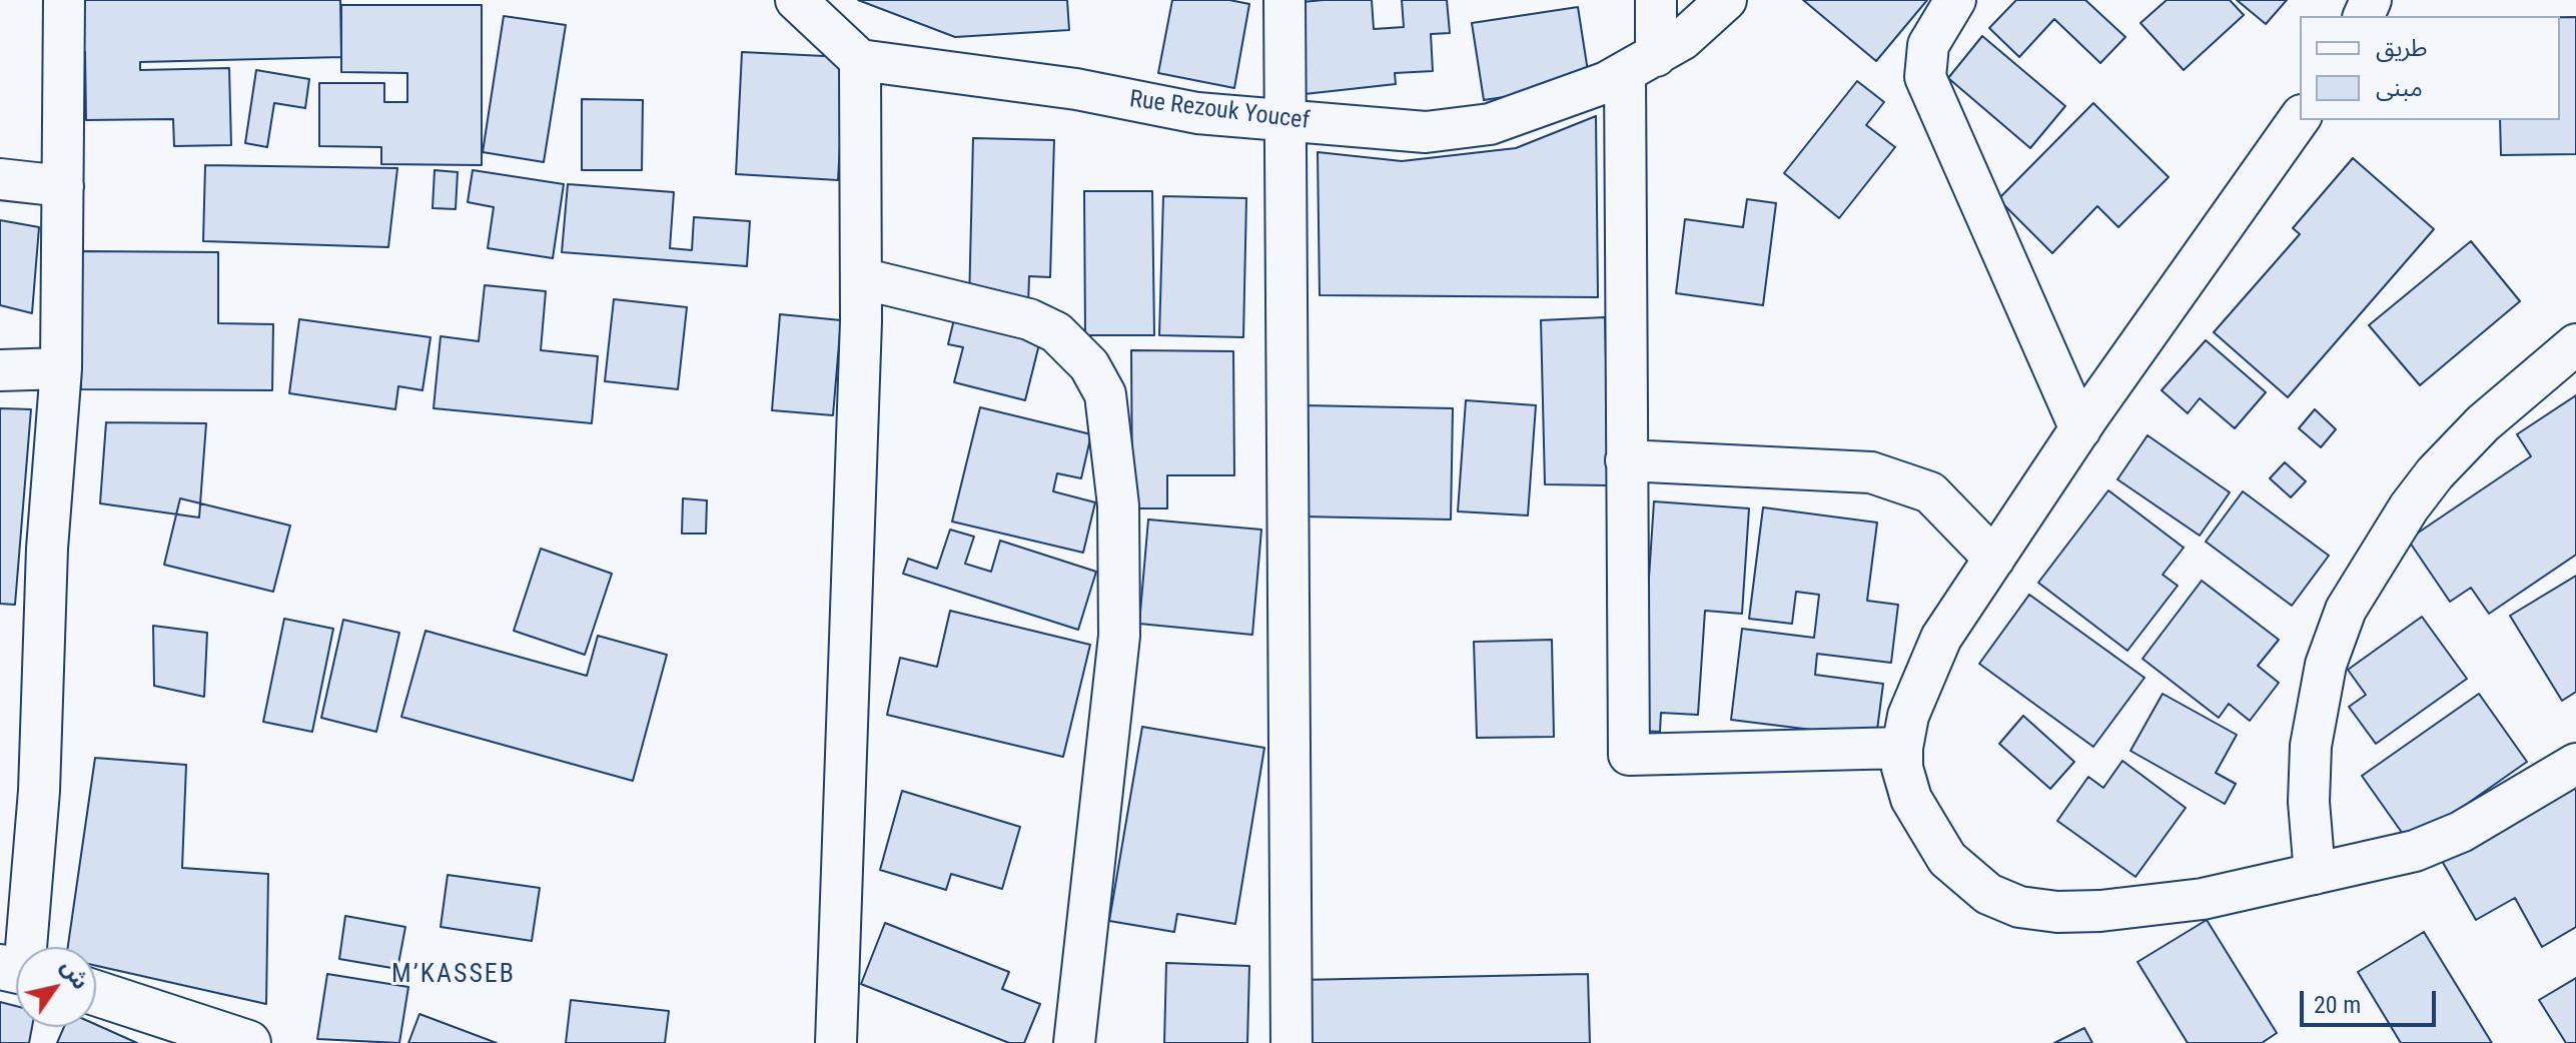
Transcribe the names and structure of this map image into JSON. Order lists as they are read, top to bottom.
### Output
{
  "streets": {
    "street": ["Rue Rezouk Youcef"]
  },
  "districts": ["M’KASSEB"],
  "legend": ["طريق", "مبنى"],
  "scale_bar": "20 m",
  "north": "top right"
}
